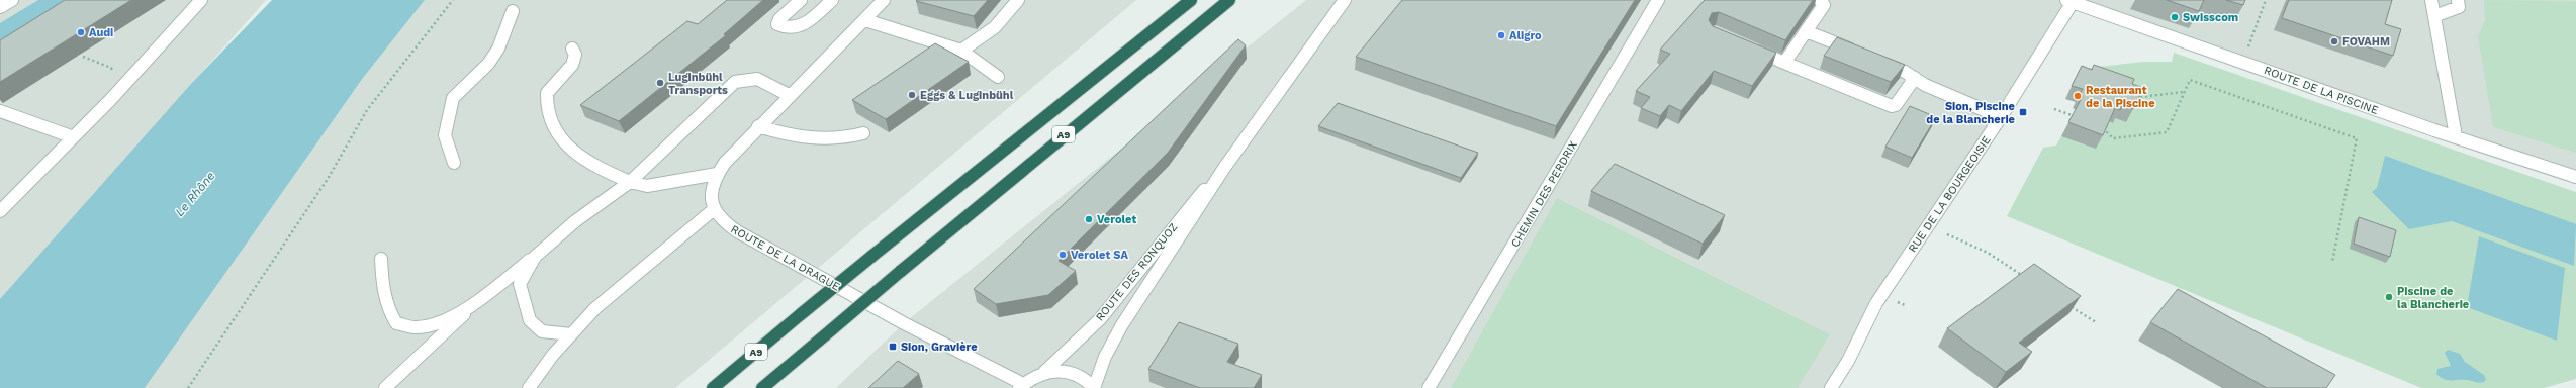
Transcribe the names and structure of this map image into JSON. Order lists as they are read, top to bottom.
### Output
{
  "streets": {
    "highway": ["A9"],
    "street": [
      "ROUTE DE LA PISCINE",
      "CHEMIN DES PERDRIX",
      "RUE DE LA BOURGEOISIE",
      "ROUTE DE LA DRAGUE",
      "ROUTE DES RONQUOZ"
    ]
  },
  "crossings": [
    ["ROUTE DE LA PISCINE", "RUE DE LA BOURGEOISIE"]
  ],
  "water": ["Le Rhône"],
  "places": {
    "other": [
      "Swisscom",
      "Audi",
      "Aligro",
      "FOVAHM",
      "Luginbühl Transports",
      "Eggs & Luginbühl",
      "Restaurant de la Piscine",
      "Verolet",
      "Verolet SA",
      "Piscine de la Blancherie"
    ],
    "transit": ["Sion, Piscine de la Blancherie", "Sion, Gravière"]
  }
}
